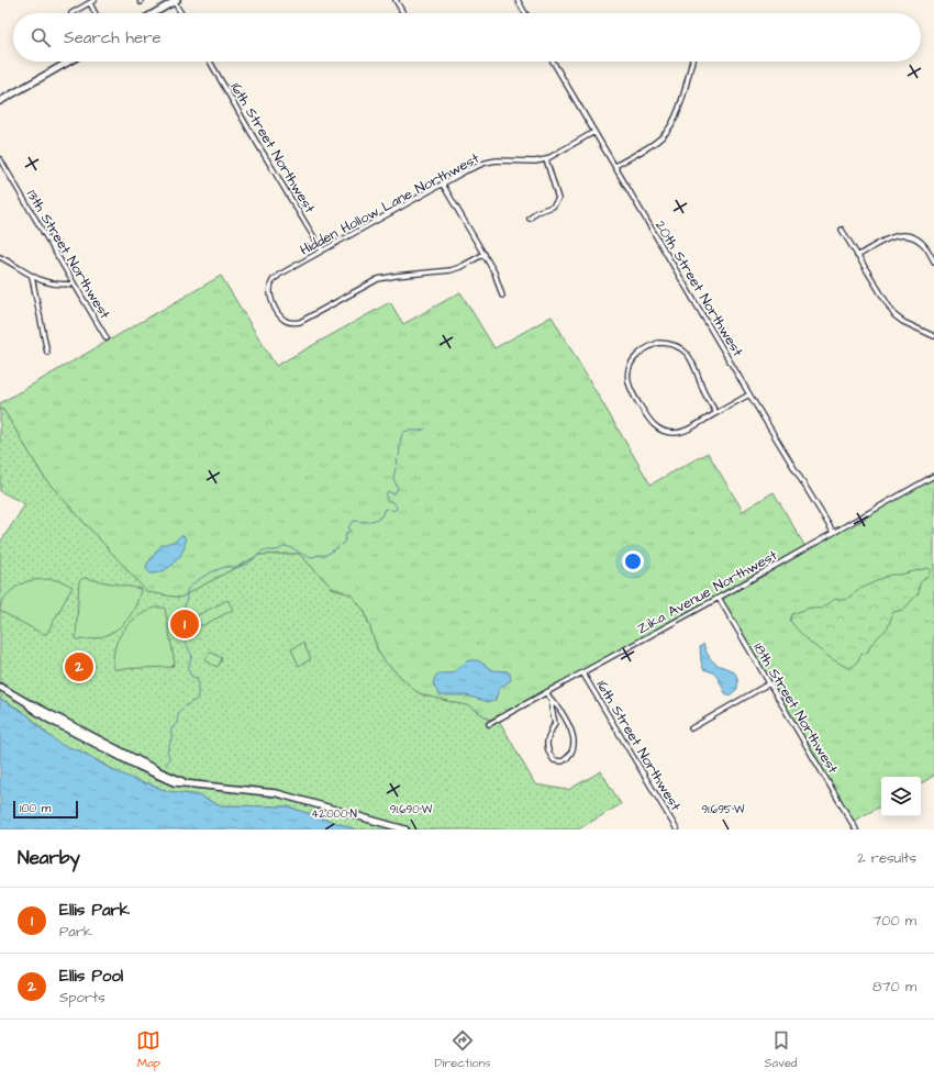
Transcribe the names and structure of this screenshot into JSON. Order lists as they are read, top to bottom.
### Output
{
  "streets": {
    "street": [
      "16th Street Northwest",
      "Hidden Hollow Lane Northwest",
      "13th Street Northwest",
      "20th Street Northwest",
      "Zika Avenue Northwest",
      "18th Street Northwest"
    ]
  },
  "crossings": [
    ["16th Street Northwest", "Hidden Hollow Lane Northwest"],
    ["16th Street Northwest", "Zika Avenue Northwest"],
    ["Hidden Hollow Lane Northwest", "20th Street Northwest"],
    ["20th Street Northwest", "Zika Avenue Northwest"],
    ["Zika Avenue Northwest", "18th Street Northwest"]
  ],
  "scale_bar": "100 m",
  "page": {
    "search": "Search here",
    "pins": ["1", "2"],
    "scale": "100 m",
    "heading": ["Nearby", "2 results"],
    "list": [
      {
        "mark": "1",
        "name": "Ellis Park",
        "note": "Park",
        "value": "700 m"
      },
      {
        "mark": "2",
        "name": "Ellis Pool",
        "note": "Sports",
        "value": "870 m"
      }
    ],
    "nav": ["Map", "Directions", "Saved"]
  },
  "coordinates": ["91.690°W", "91.695°W", "42.000°N"]
}
